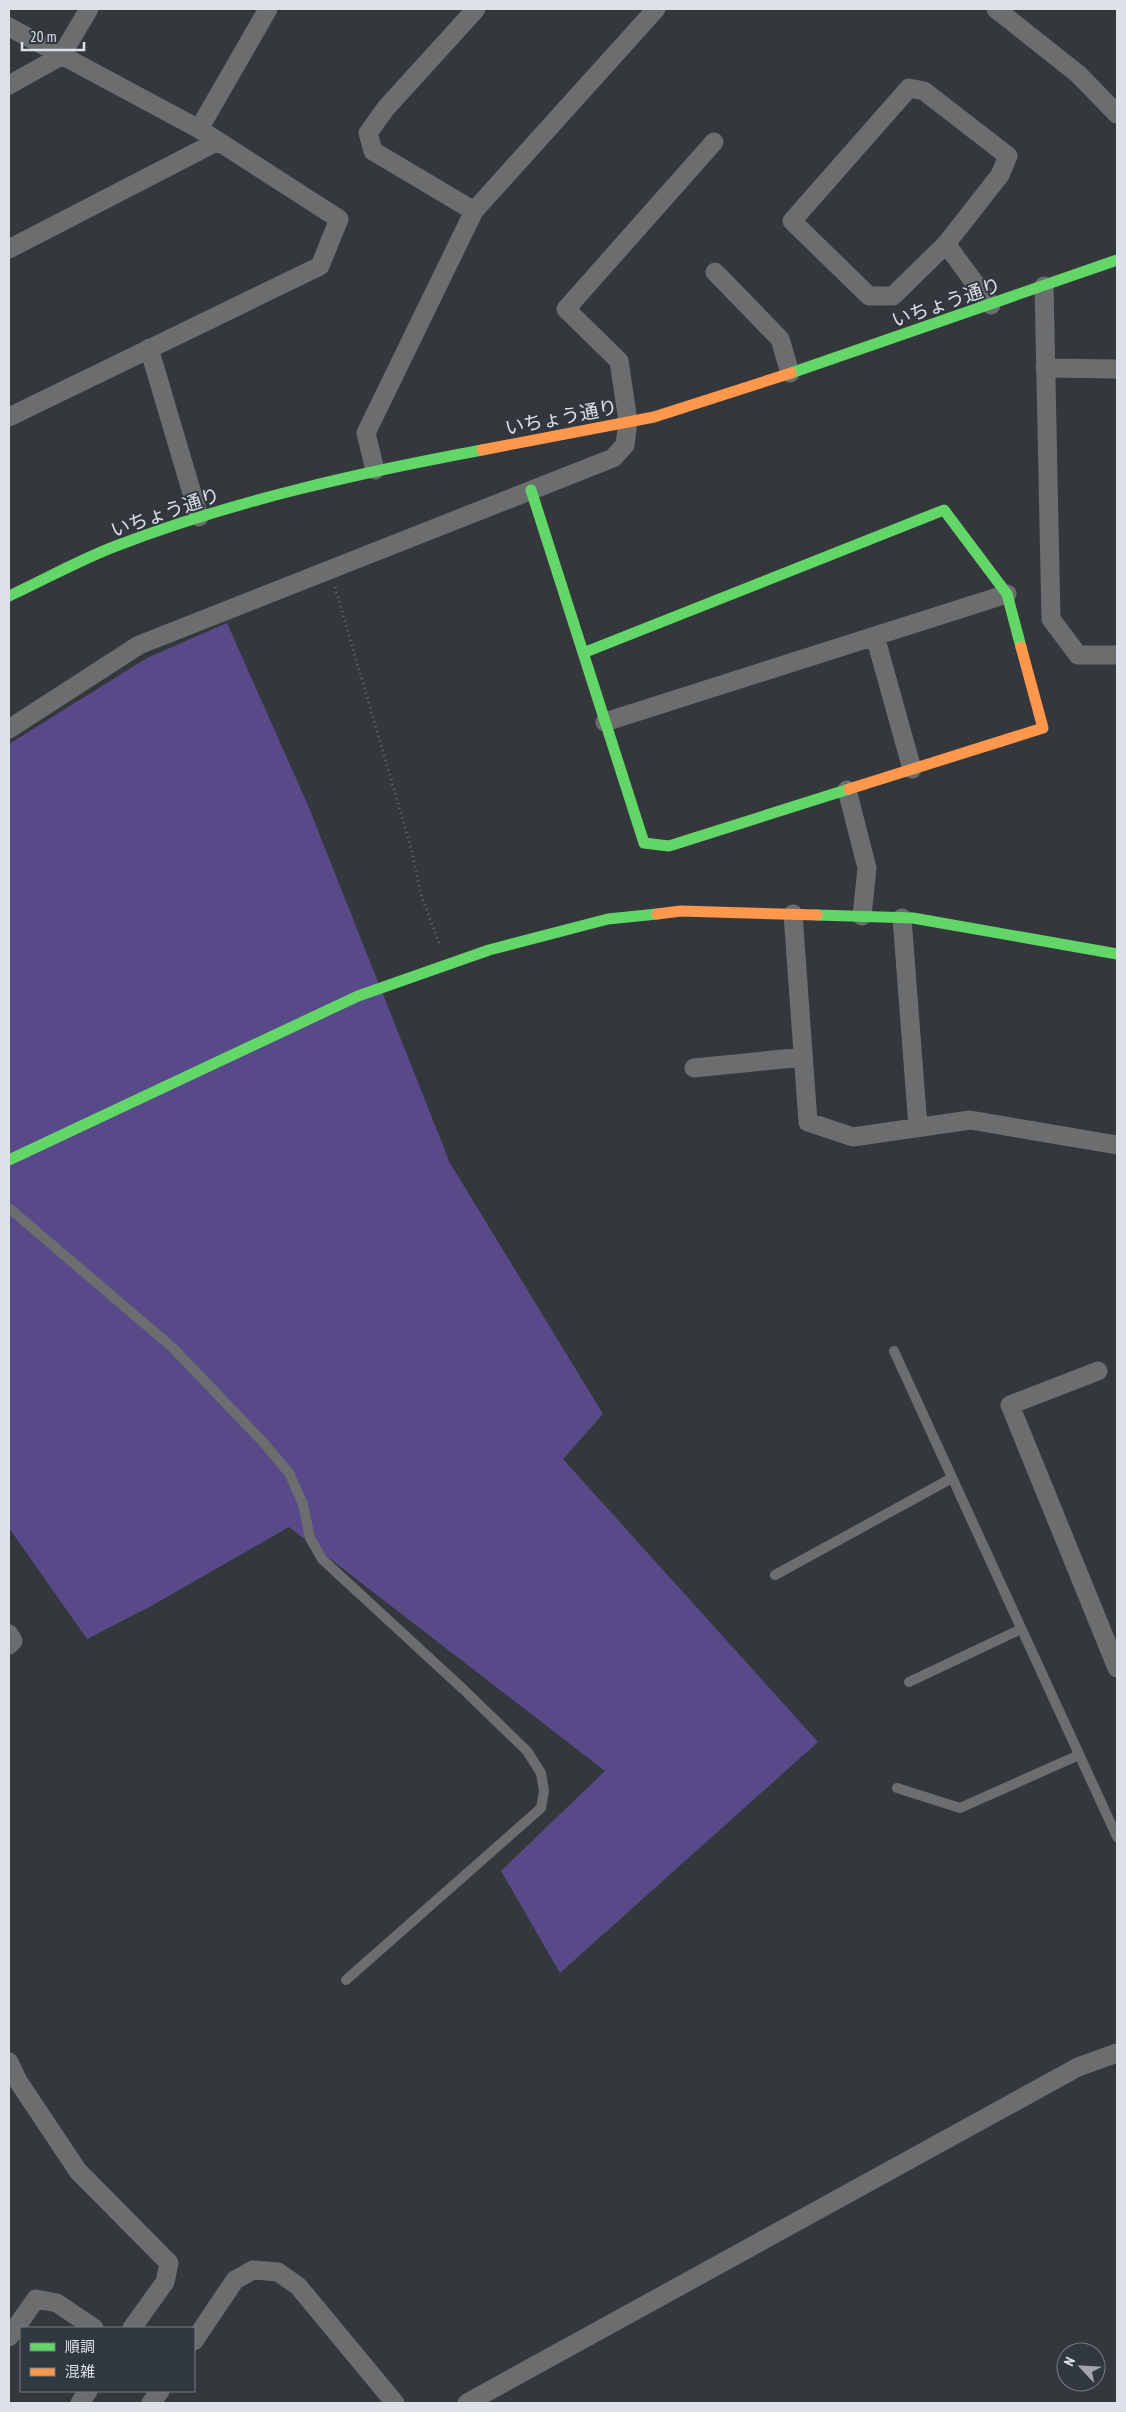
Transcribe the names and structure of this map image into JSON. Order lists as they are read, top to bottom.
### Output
{
  "streets": {
    "street": ["いちょう通り"]
  },
  "legend": ["順調", "混雑"],
  "scale_bar": "20 m",
  "north": "top left"
}
